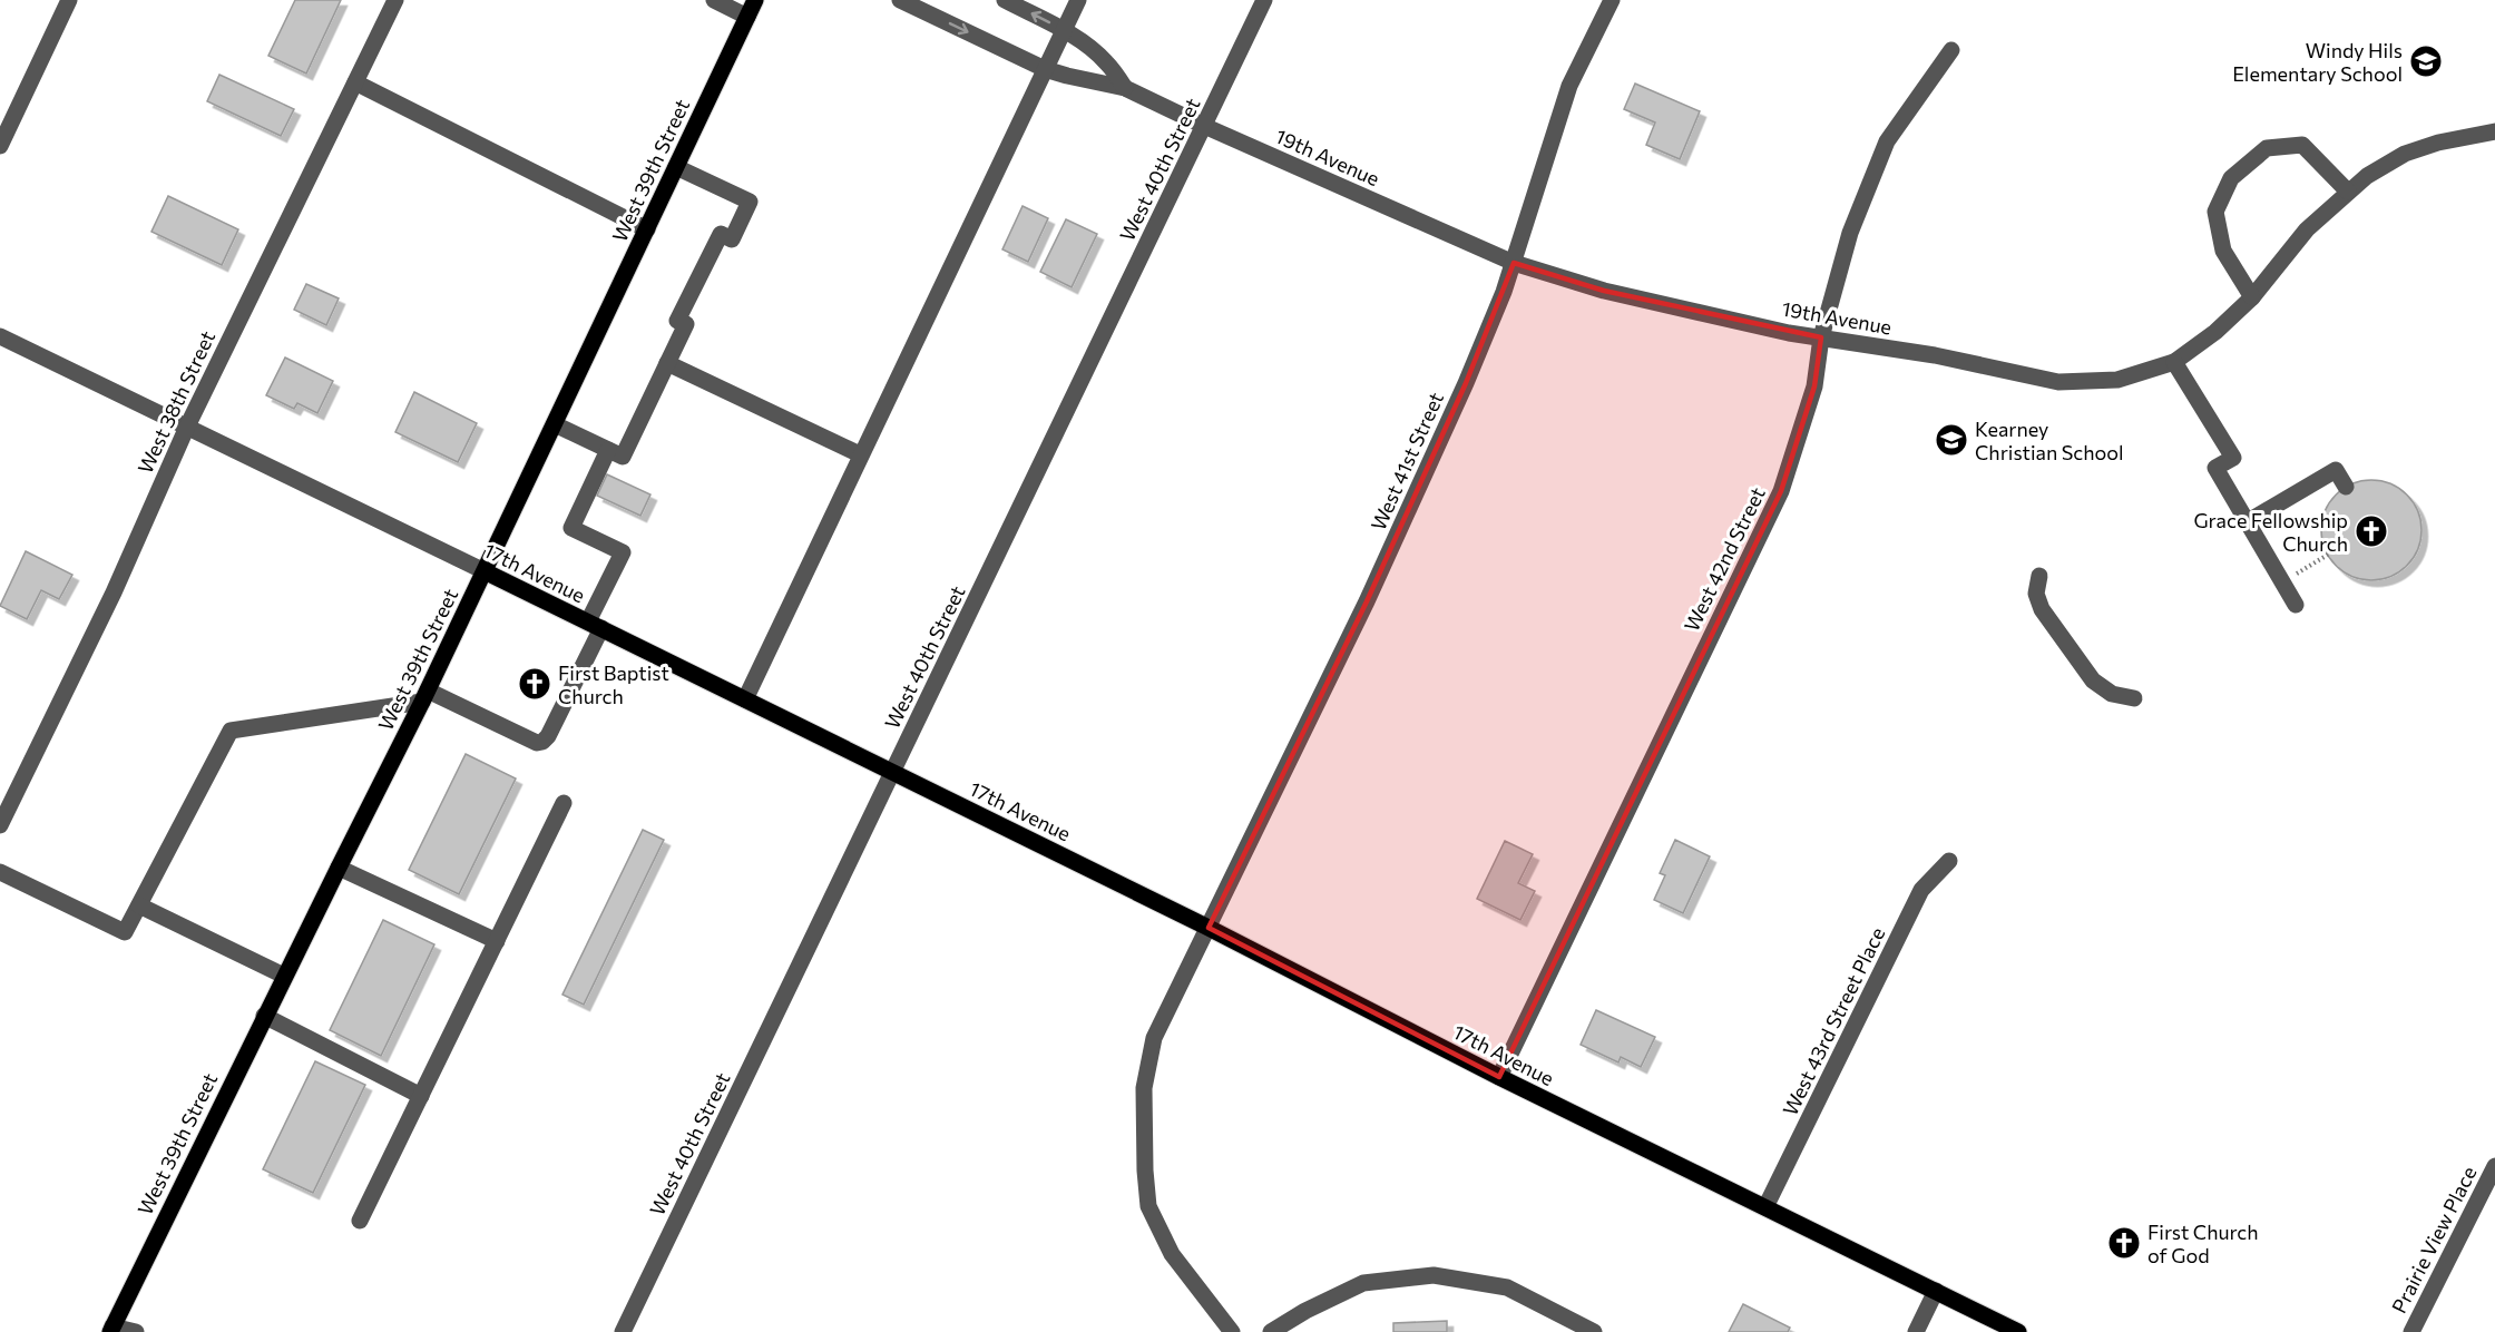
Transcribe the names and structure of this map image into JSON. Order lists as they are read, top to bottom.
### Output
{
  "streets": {
    "main road": ["West 39th Street", "17th Avenue"],
    "street": [
      "19th Avenue",
      "West 40th Street",
      "West 38th Street",
      "West 41st Street",
      "West 42nd Street",
      "West 43rd Street Place",
      "Prairie View Place"
    ]
  },
  "crossings": [
    ["19th Avenue", "West 40th Street"],
    ["19th Avenue", "West 41st Street"],
    ["19th Avenue", "West 42nd Street"],
    ["West 40th Street", "17th Avenue"],
    ["West 39th Street", "17th Avenue"],
    ["West 38th Street", "17th Avenue"],
    ["West 41st Street", "17th Avenue"],
    ["West 42nd Street", "17th Avenue"],
    ["17th Avenue", "West 43rd Street Place"]
  ],
  "places": {
    "school or university": ["Windy Hils Elementary School", "Kearney Christian School"],
    "church": ["Grace Fellowship Church", "First Baptist Church", "First Church of God"]
  }
}
